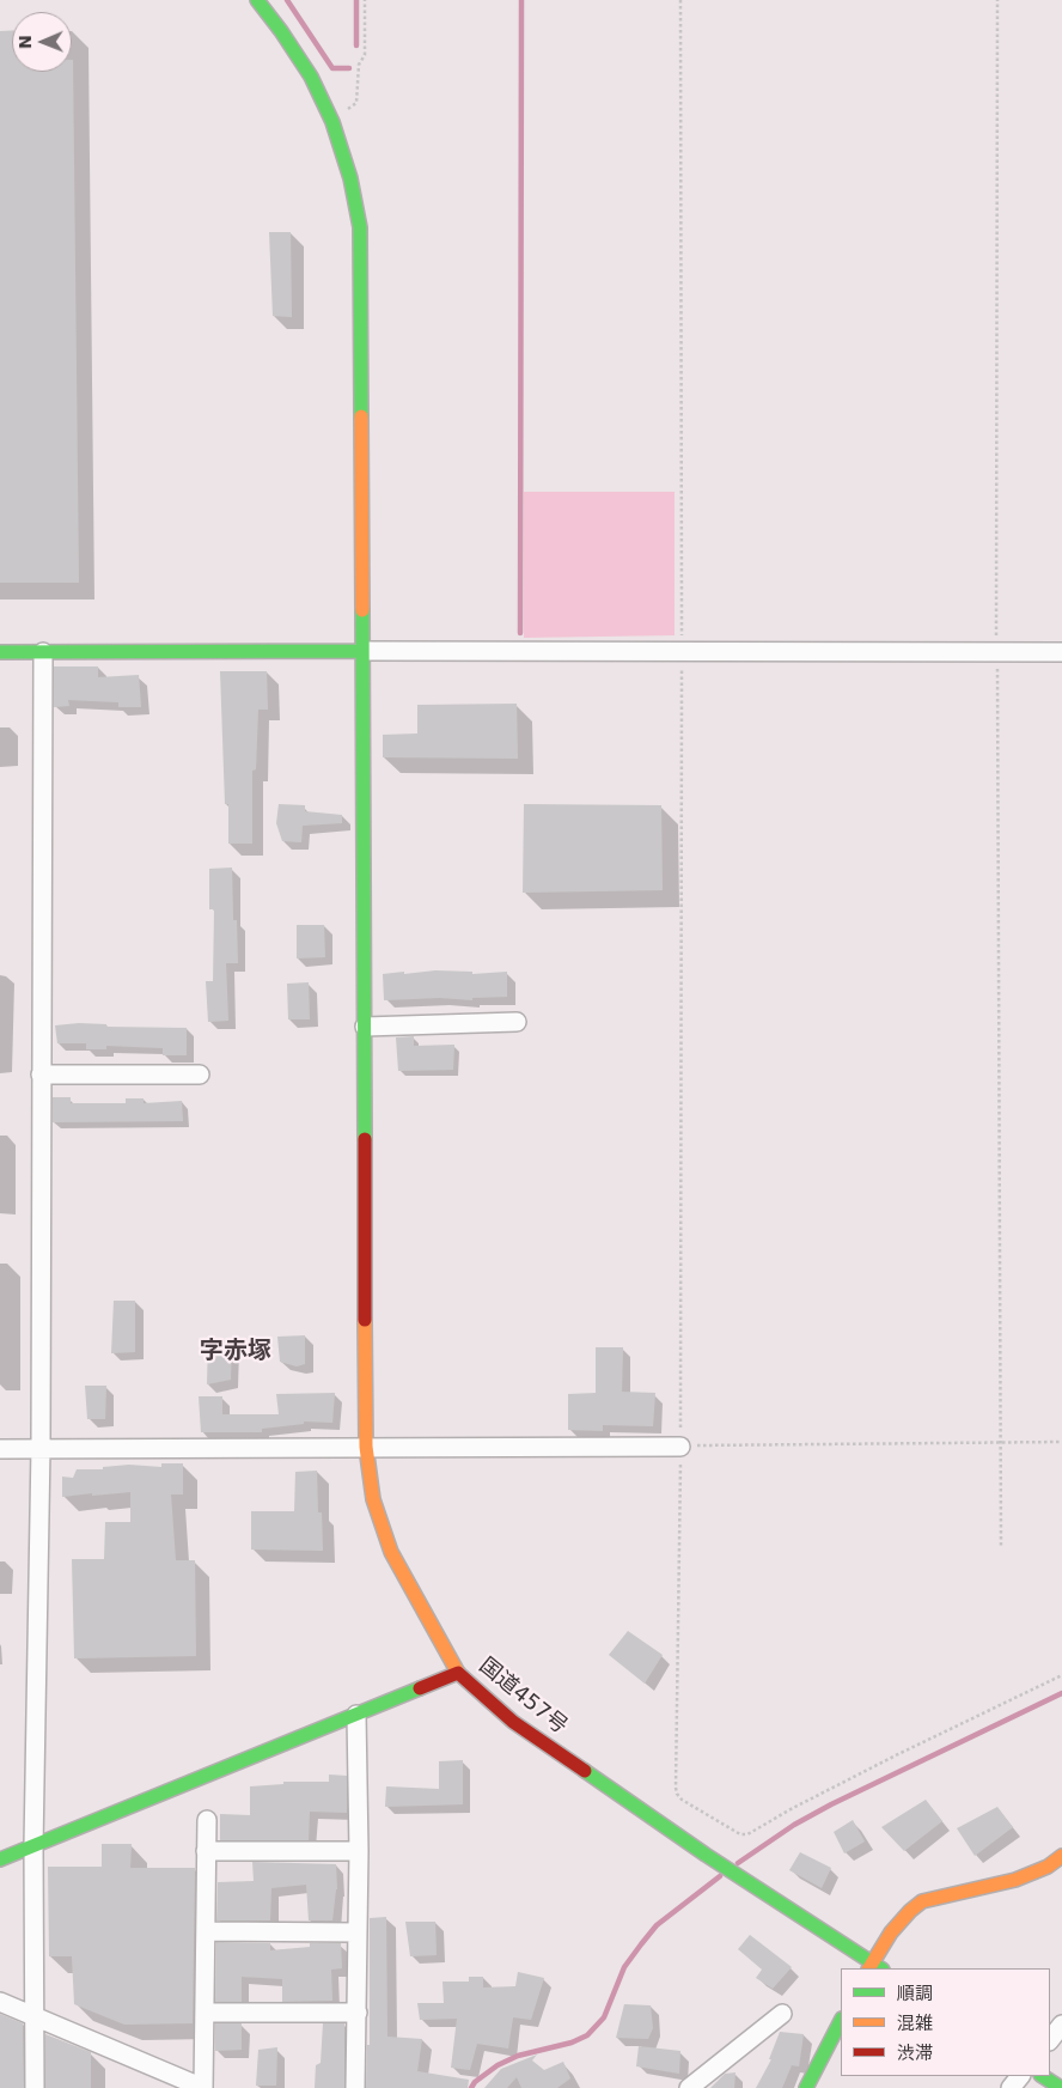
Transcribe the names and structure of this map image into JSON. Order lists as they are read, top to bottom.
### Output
{
  "streets": {
    "main road": ["国道457号"]
  },
  "districts": ["字赤塚"],
  "legend": ["順調", "混雑", "渋滞"],
  "north": "left"
}
